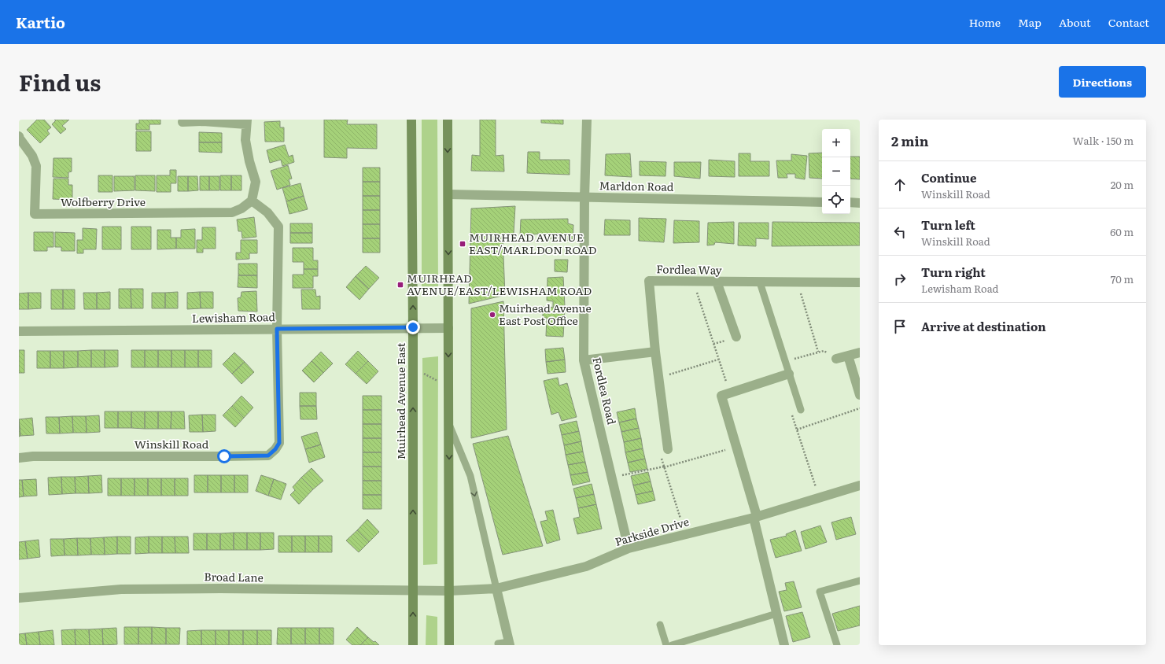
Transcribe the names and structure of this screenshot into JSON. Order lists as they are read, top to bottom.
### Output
{
  "streets": {
    "street": [
      "Marldon Road",
      "Wolfberry Drive",
      "Fordlea Way",
      "Lewisham Road",
      "Fordlea Road",
      "Muirhead Avenue East",
      "Winskill Road",
      "Parkside Drive",
      "Broad Lane"
    ]
  },
  "crossings": [
    ["Marldon Road", "Fordlea Road"],
    ["Wolfberry Drive", "Winskill Road"],
    ["Lewisham Road", "Muirhead Avenue East"],
    ["Lewisham Road", "Winskill Road"],
    ["Fordlea Road", "Parkside Drive"],
    ["Muirhead Avenue East", "Broad Lane"],
    ["Parkside Drive", "Broad Lane"]
  ],
  "places": {
    "transit": ["MUIRHEAD AVENUE EAST/MARLDON ROAD", "MUIRHEAD AVENUE/EAST/LEWISHAM ROAD"],
    "other": ["Muirhead Avenue East Post Office"]
  },
  "page": {
    "header": "Kartio",
    "nav": [
      "Home",
      "Map",
      "About",
      "Contact"
    ],
    "title": "Find us",
    "buttons": "Directions",
    "heading": ["2 min", "Walk · 150 m"],
    "map_buttons": ["+", "−"],
    "list": [
      ["Continue", "Winskill Road", "20 m"],
      ["Turn left", "Winskill Road", "60 m"],
      ["Turn right", "Lewisham Road", "70 m"],
      "Arrive at destination"
    ]
  }
}
